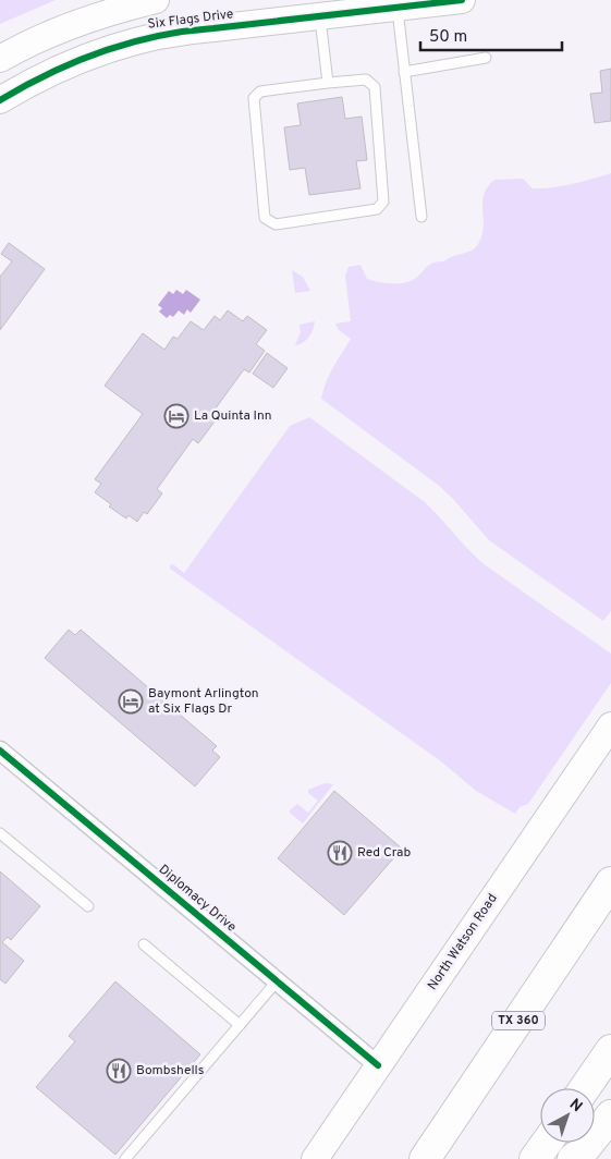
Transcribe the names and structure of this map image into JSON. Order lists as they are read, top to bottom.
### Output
{
  "streets": {
    "highway": ["TX 360"],
    "street": ["Six Flags Drive", "Diplomacy Drive", "North Watson Road"]
  },
  "crossings": [
    ["Diplomacy Drive", "North Watson Road"]
  ],
  "places": {
    "hotel": ["La Quinta Inn", "Baymont Arlington at Six Flags Dr"],
    "restaurant": ["Red Crab", "Bombshells"]
  },
  "scale_bar": "50 m",
  "north": "top right"
}
